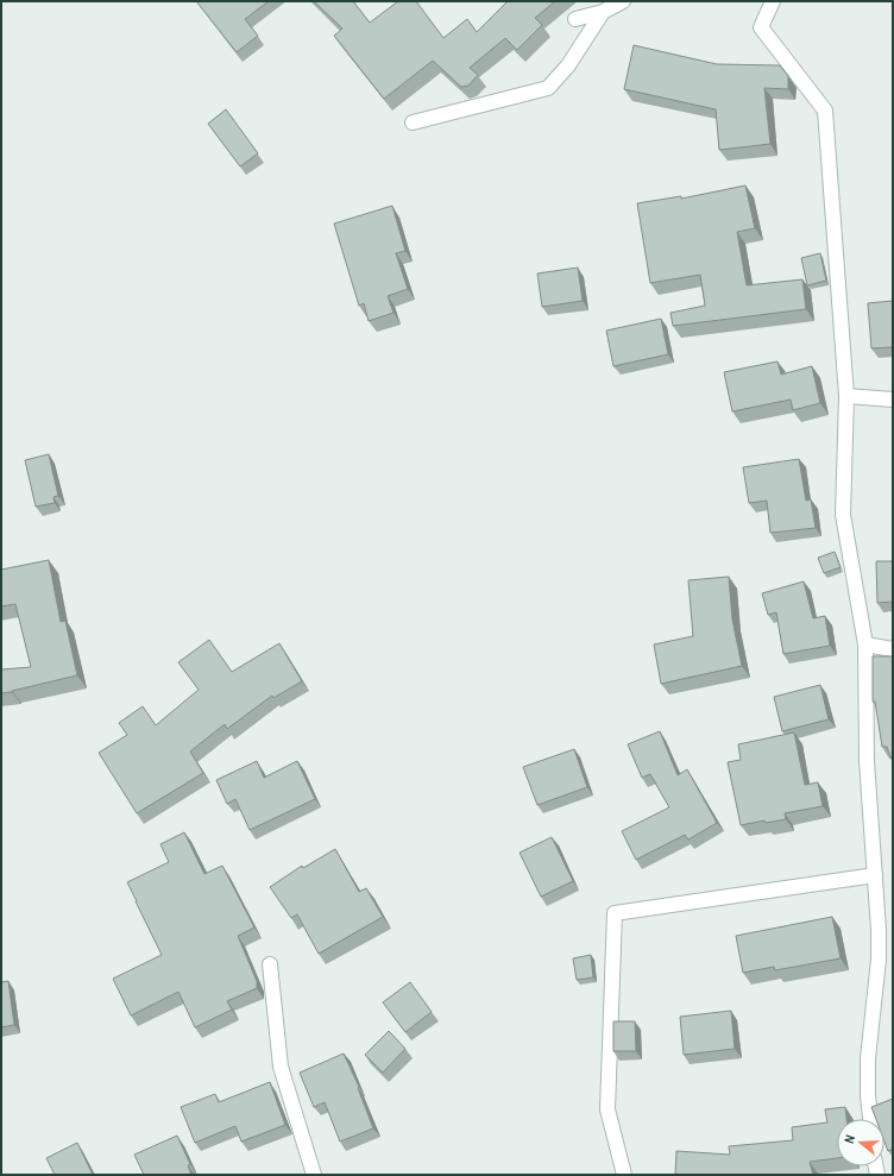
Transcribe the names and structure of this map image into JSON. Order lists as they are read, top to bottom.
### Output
{
  "north": "left"
}
